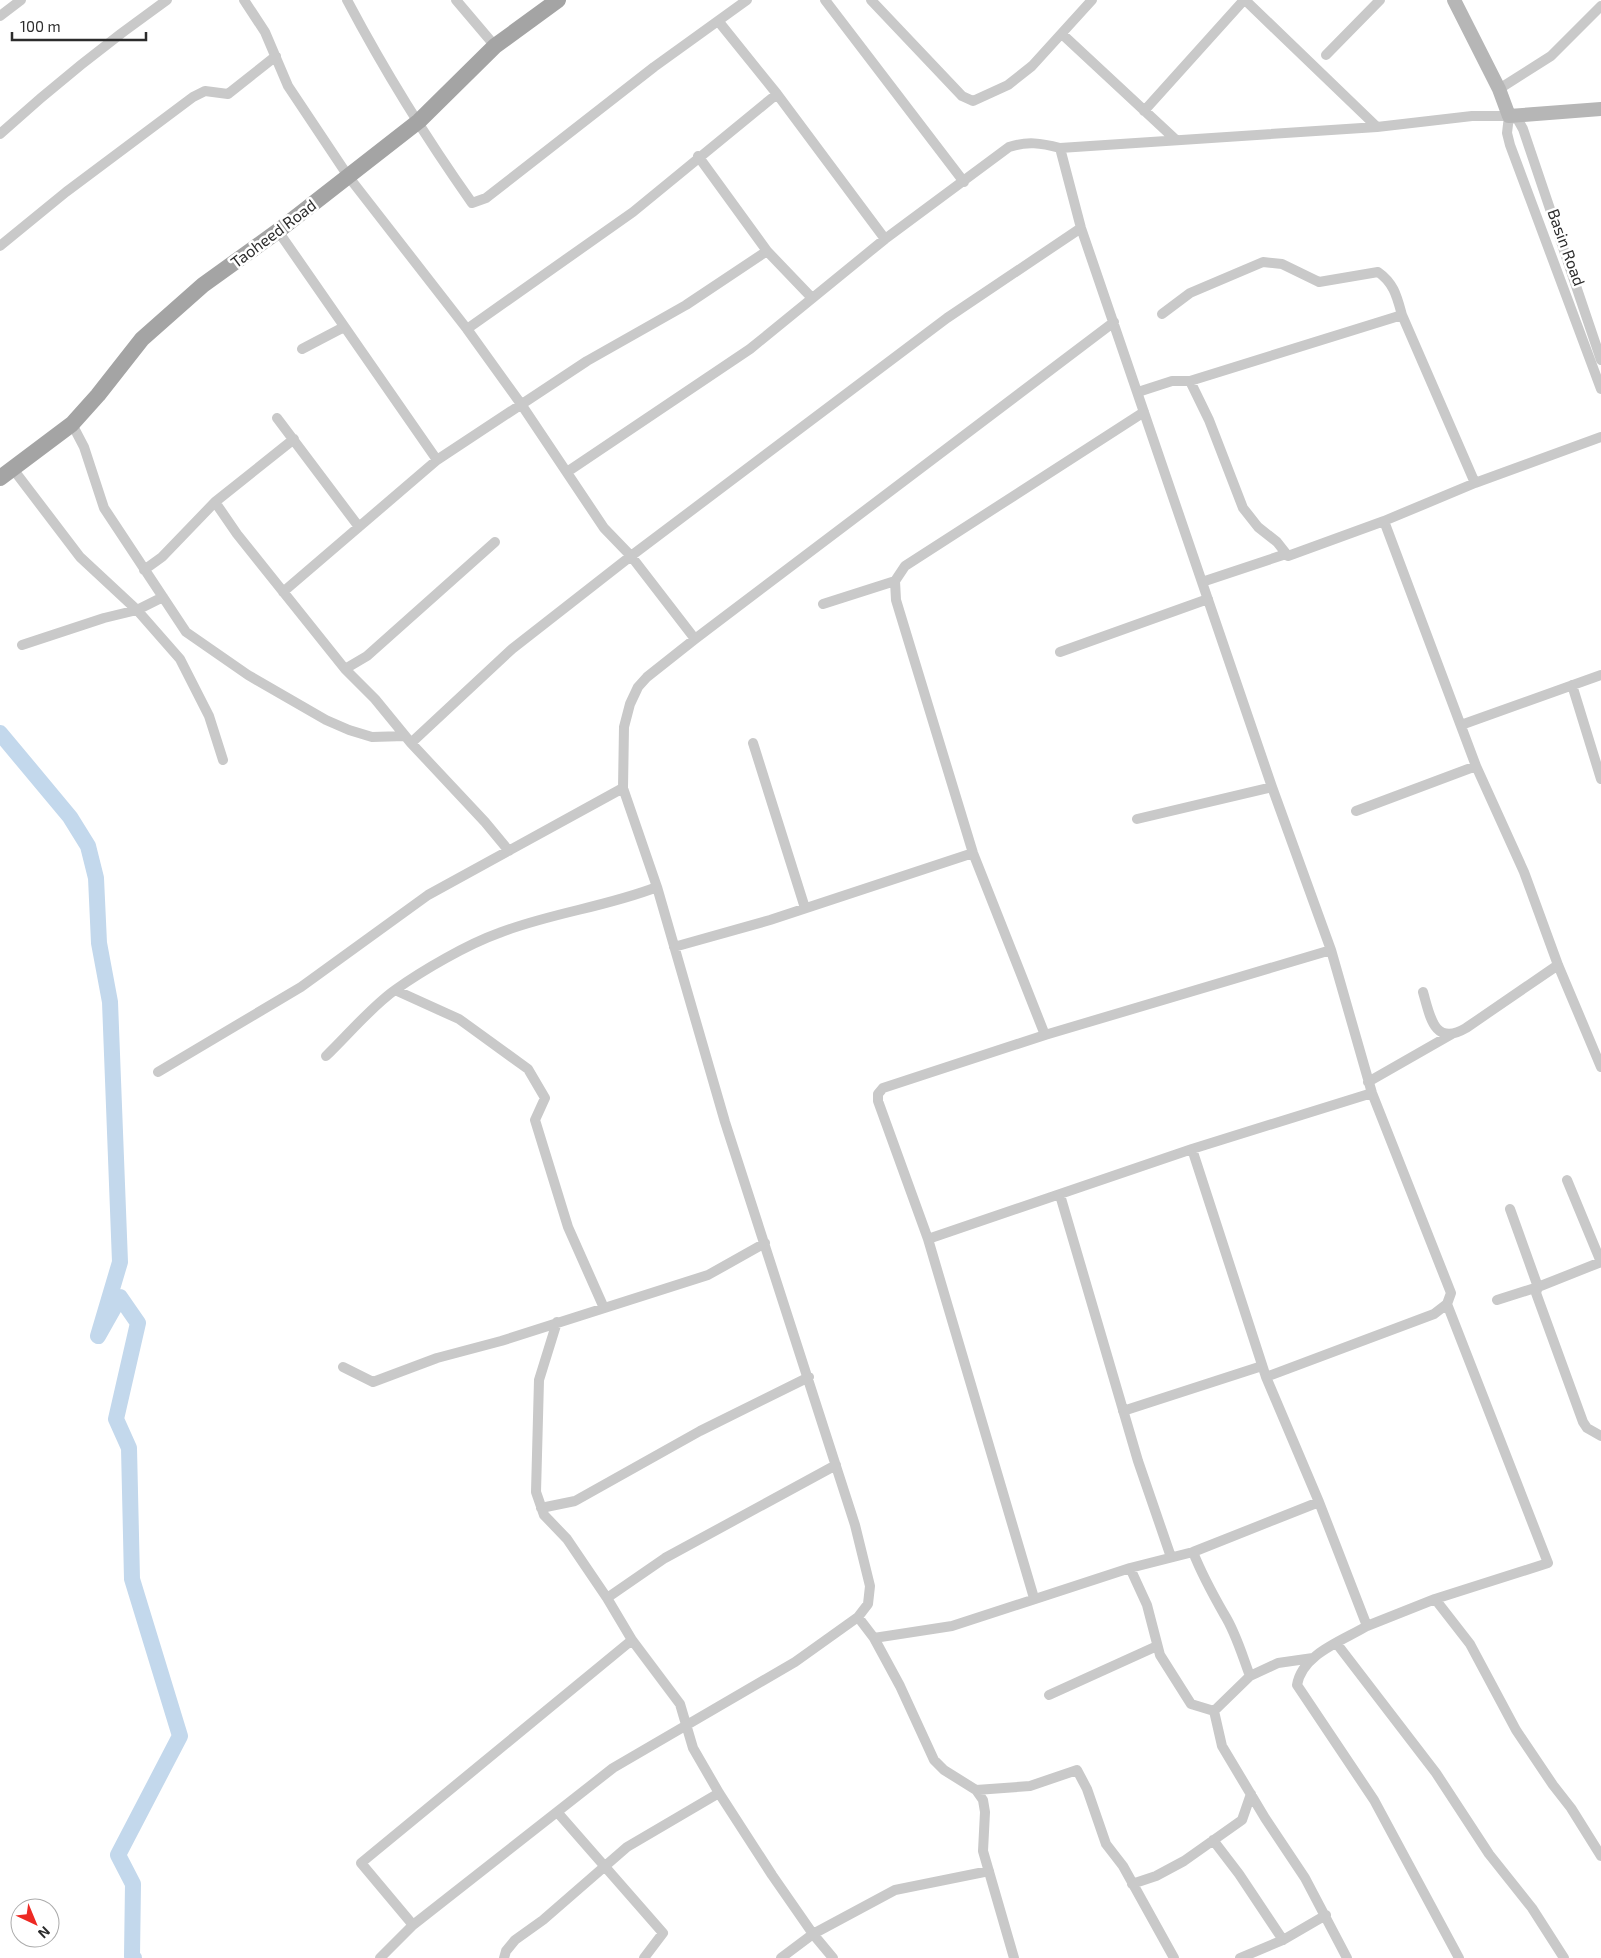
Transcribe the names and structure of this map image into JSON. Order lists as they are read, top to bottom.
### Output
{
  "streets": {
    "main road": ["Taoheed Road"],
    "street": ["Basin Road"]
  },
  "scale_bar": "100 m",
  "north": "bottom right"
}
